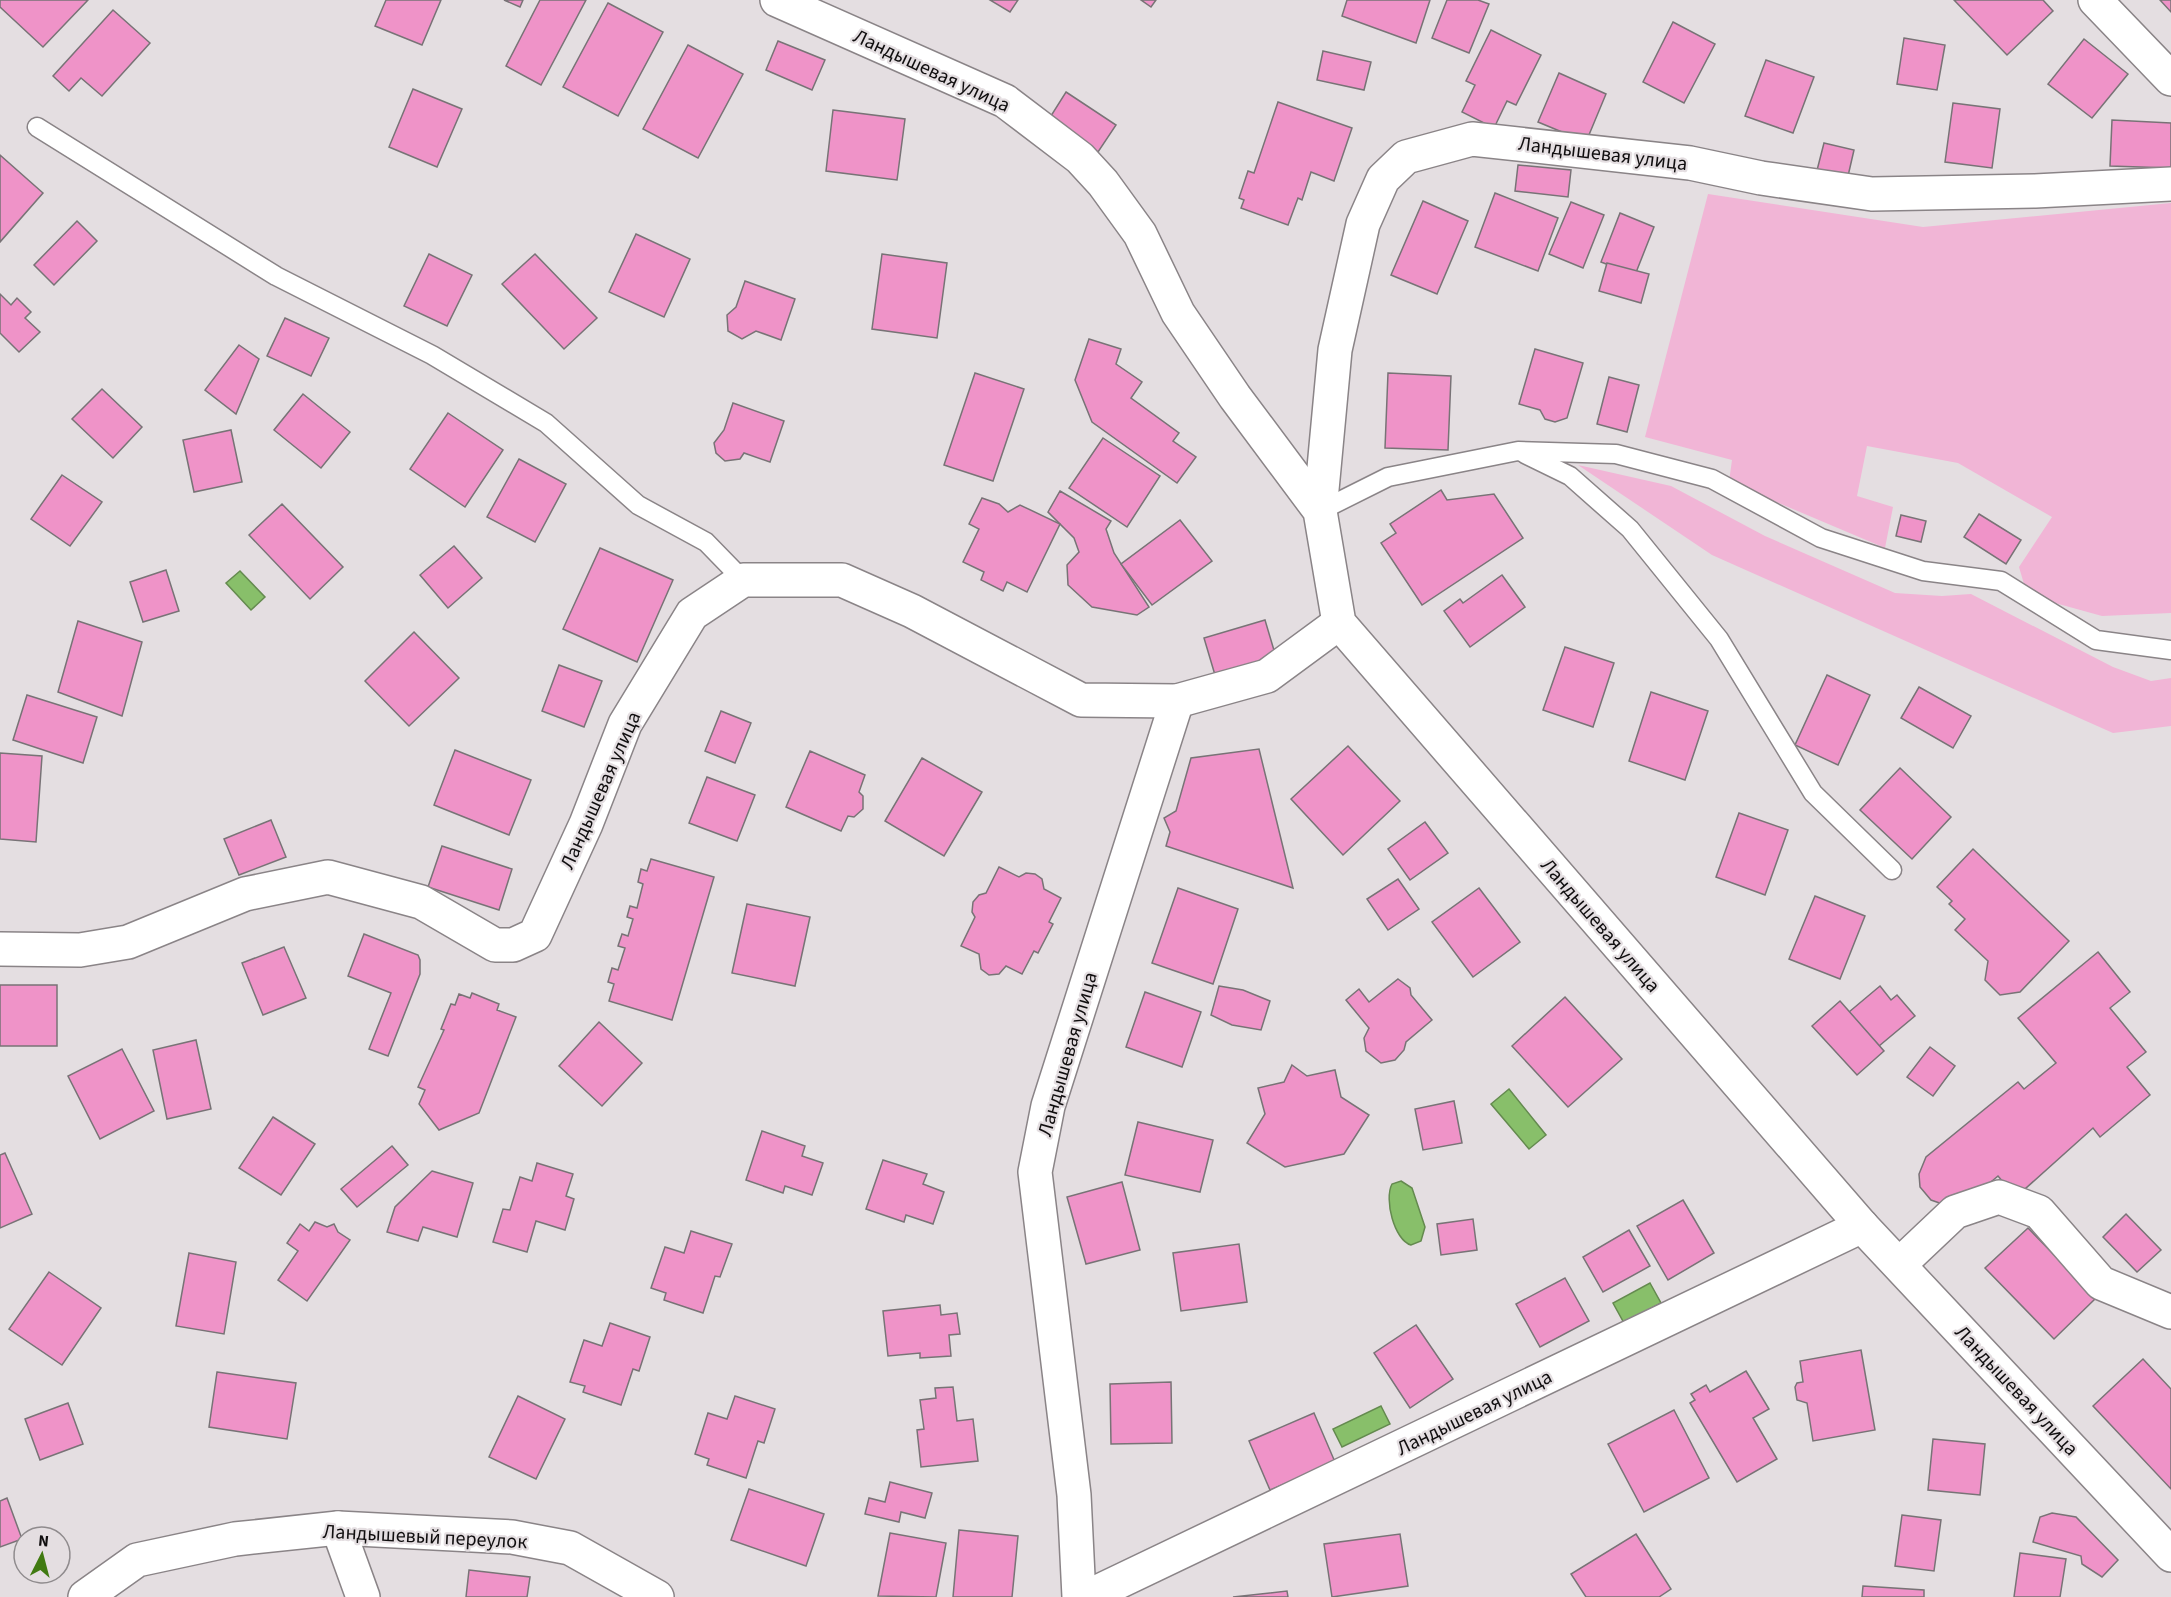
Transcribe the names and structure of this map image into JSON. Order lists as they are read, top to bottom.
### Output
{
  "streets": {
    "street": ["Ландышевая улица", "Ландышевый переулок"]
  },
  "north": "top"
}
